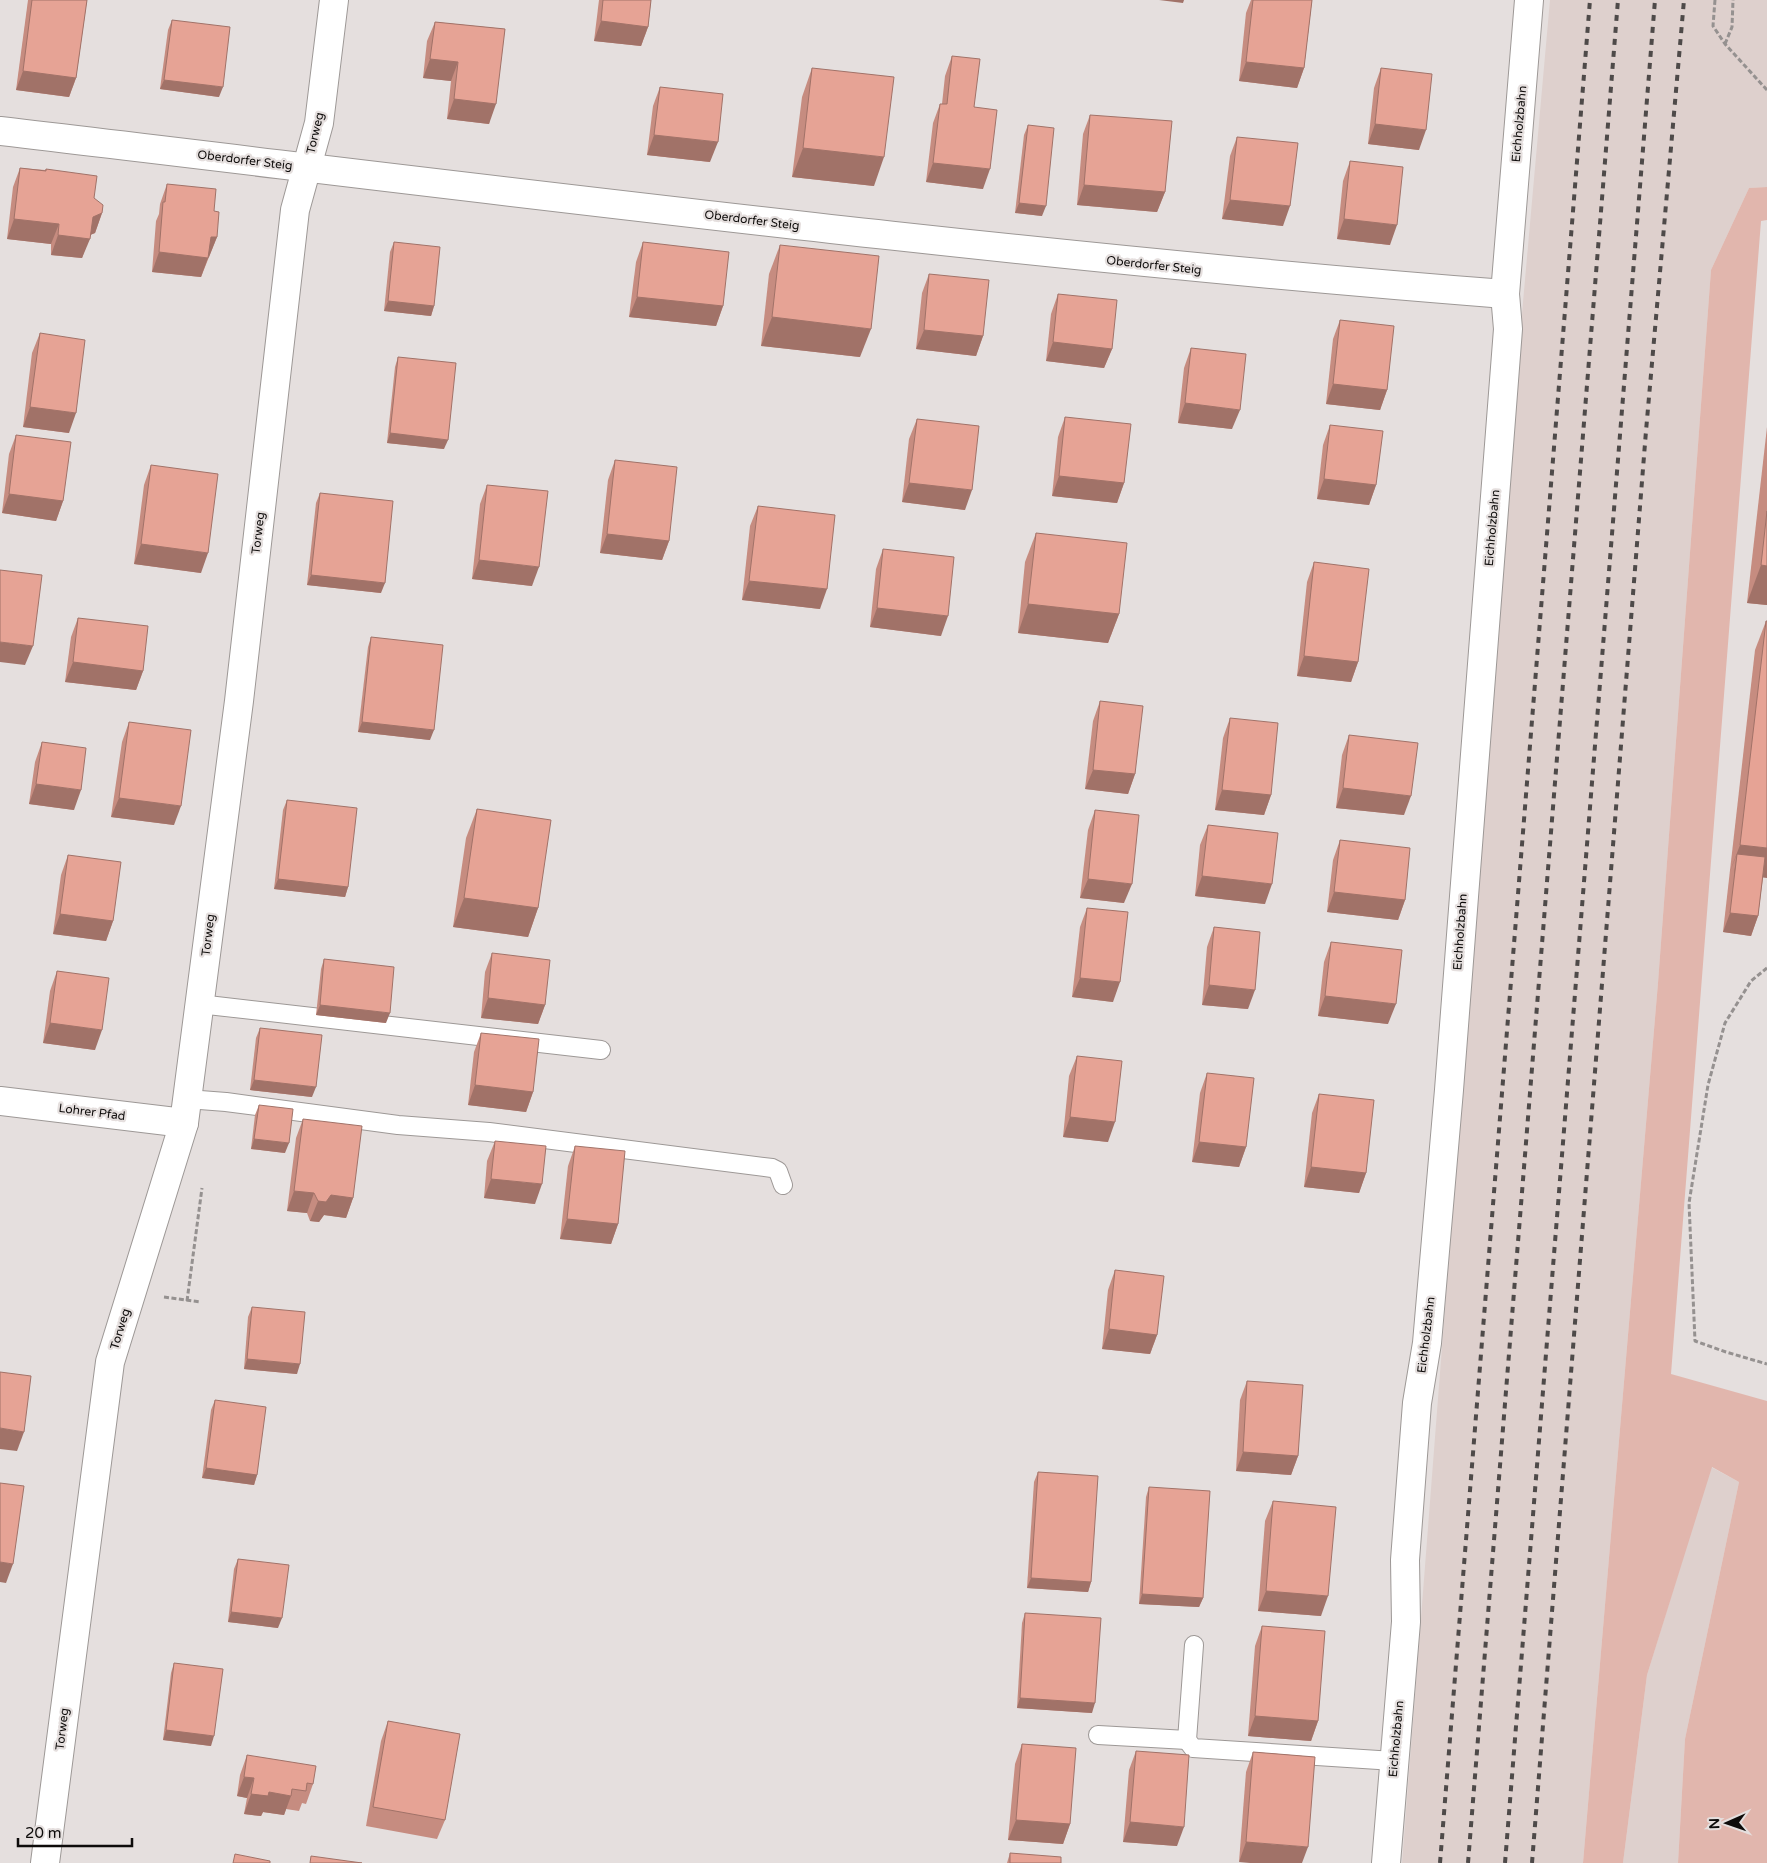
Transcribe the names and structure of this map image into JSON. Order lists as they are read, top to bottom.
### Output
{
  "streets": {
    "street": [
      "Eichholzbahn",
      "Torweg",
      "Oberdorfer Steig",
      "Lohrer Pfad"
    ]
  },
  "crossings": [
    ["Eichholzbahn", "Oberdorfer Steig"],
    ["Torweg", "Oberdorfer Steig"],
    ["Torweg", "Lohrer Pfad"]
  ],
  "scale_bar": "20 m",
  "north": "left"
}
